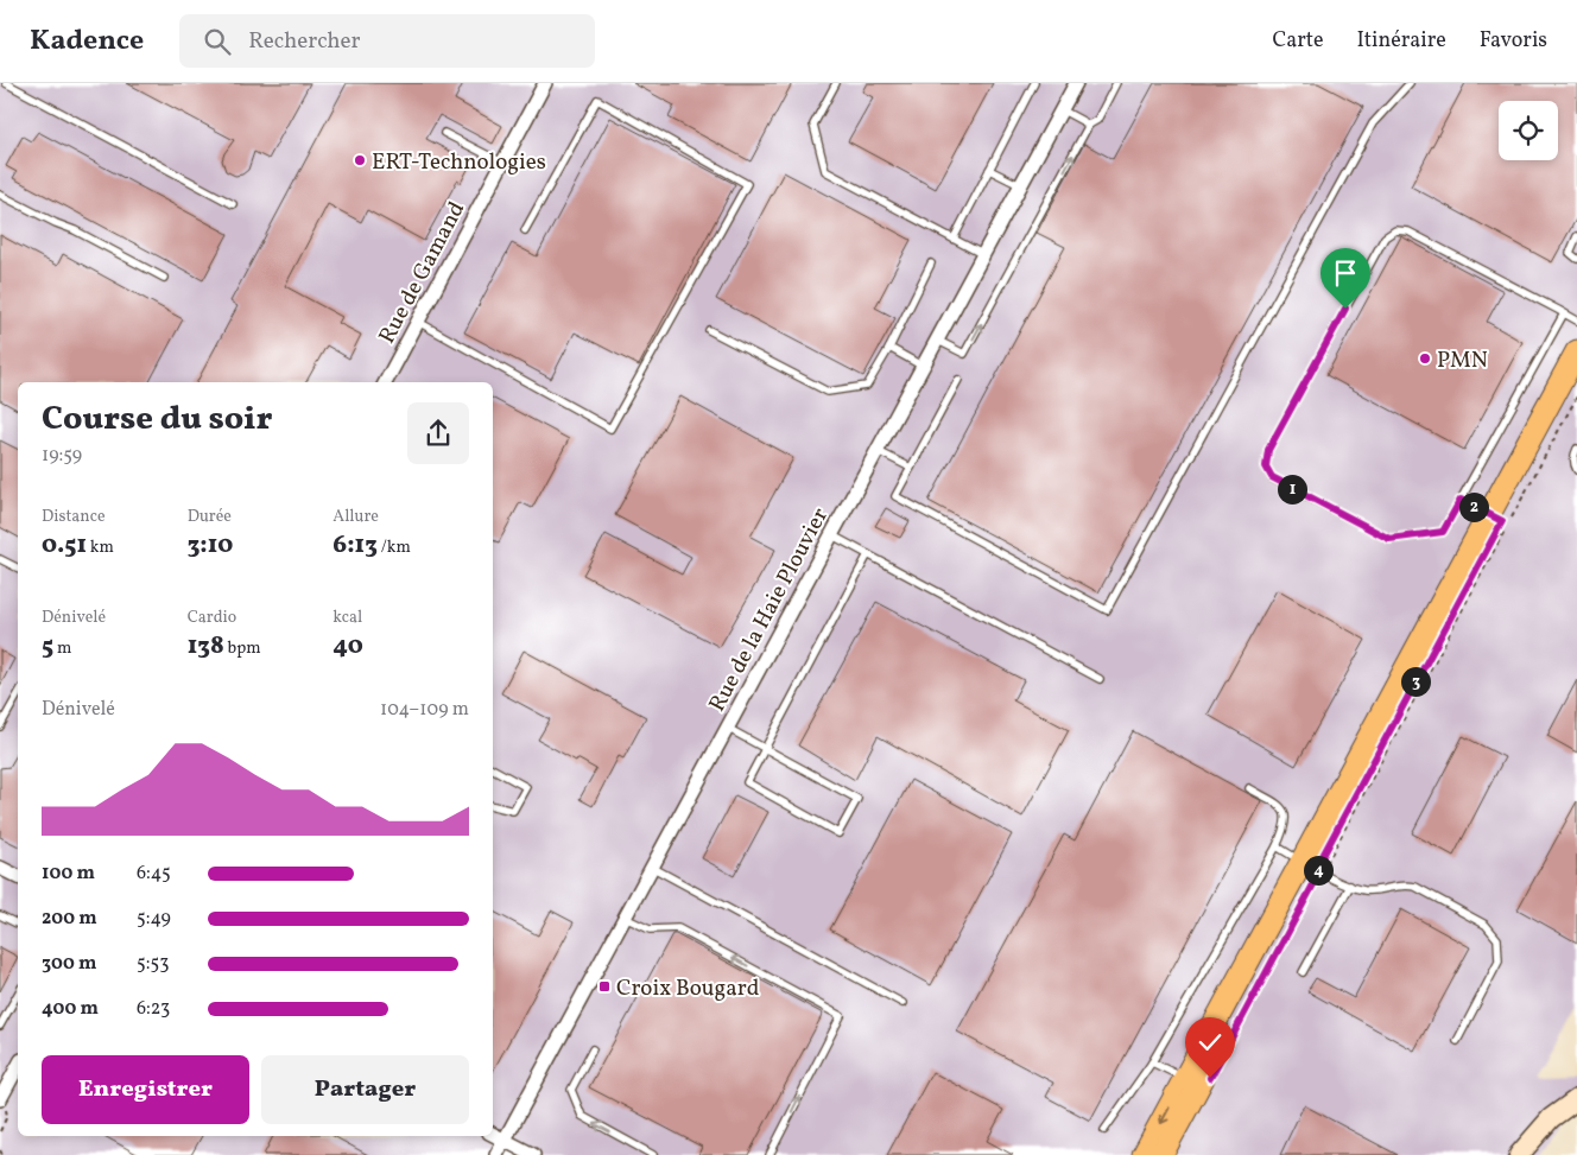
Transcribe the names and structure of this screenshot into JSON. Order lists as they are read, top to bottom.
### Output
{
  "streets": {
    "street": ["Rue de Gamand", "Rue de la Haie Plouvier"]
  },
  "places": {
    "other": ["ERT-Technologies", "PMN"],
    "transit": ["Croix Bougard"]
  },
  "page": {
    "header": "Kadence",
    "search": "Rechercher",
    "nav": ["Carte", "Itinéraire", "Favoris"],
    "heading": ["Course du soir", "19:59"],
    "pins": [
      "1",
      "2",
      "3",
      "4"
    ],
    "stats": [
      ["Distance", "0.51 km"],
      ["Durée", "3:10"],
      ["Allure", "6:13 /km"],
      ["Dénivelé", "5 m"],
      ["Cardio", "138 bpm"],
      ["kcal", "40"]
    ],
    "chart": ["Dénivelé", "104–109 m"],
    "list": [
      {
        "name": "100 m",
        "note": "6:45"
      },
      {
        "name": "200 m",
        "note": "5:49"
      },
      {
        "name": "300 m",
        "note": "5:53"
      },
      {
        "name": "400 m",
        "note": "6:23"
      }
    ],
    "buttons": ["Enregistrer", "Partager"]
  }
}
